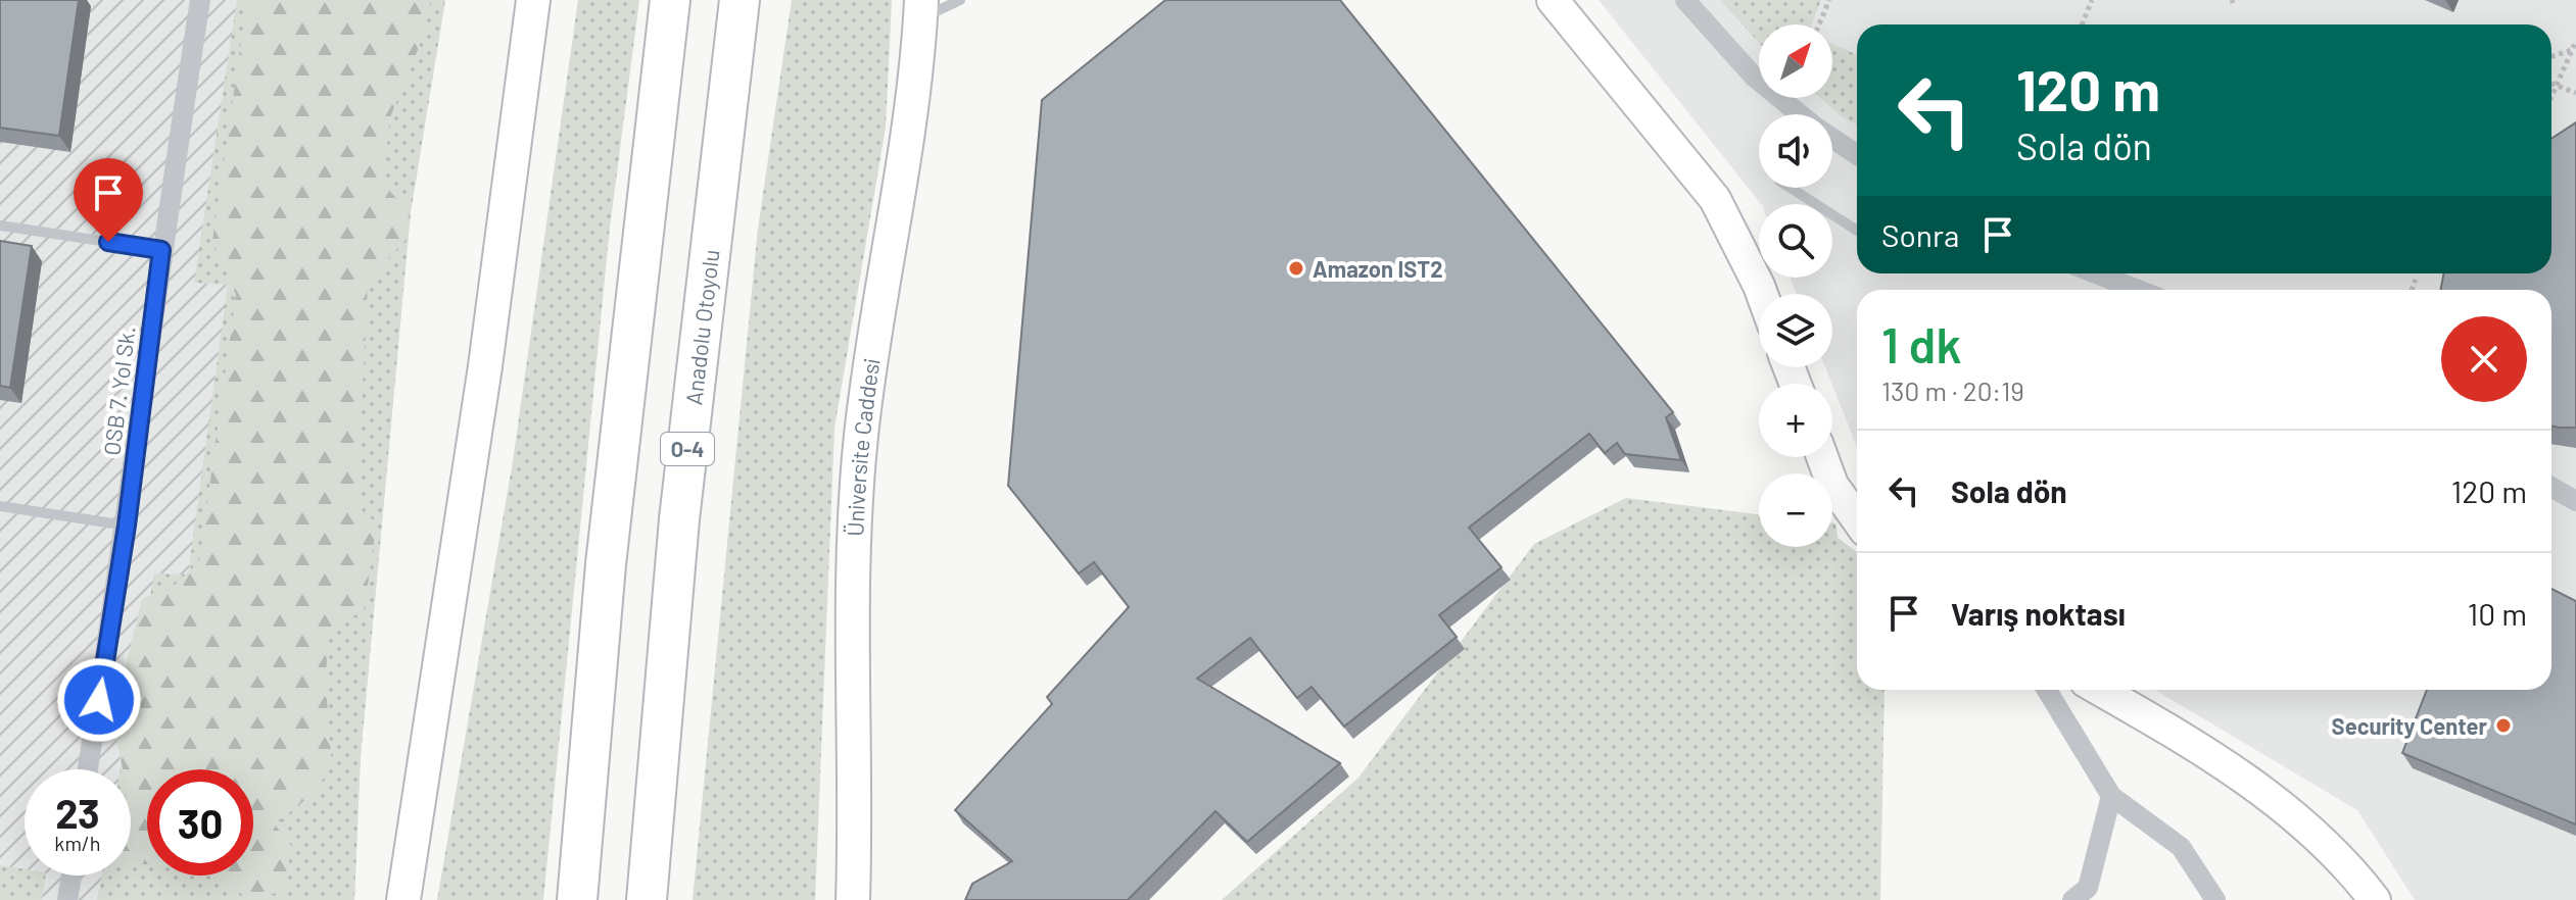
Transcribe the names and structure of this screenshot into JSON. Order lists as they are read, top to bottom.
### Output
{
  "streets": {
    "highway": ["Anadolu Otoyolu", "O-4"],
    "main road": ["Üniversite Caddesi"],
    "street": ["OSB 7. Yol Sk."]
  },
  "places": ["Amazon IST2", "Security Center"],
  "north": "top right",
  "page": {
    "map_buttons": ["+", "−"],
    "turn": ["120 m", "Sola dön"],
    "then": "Sonra",
    "heading": ["1 dk", "130 m · 20:19"],
    "list": [
      {
        "name": "Sola dön",
        "value": "120 m"
      },
      {
        "name": "Varış noktası",
        "value": "10 m"
      }
    ],
    "speed": "23 km/h",
    "limit": "30"
  }
}
